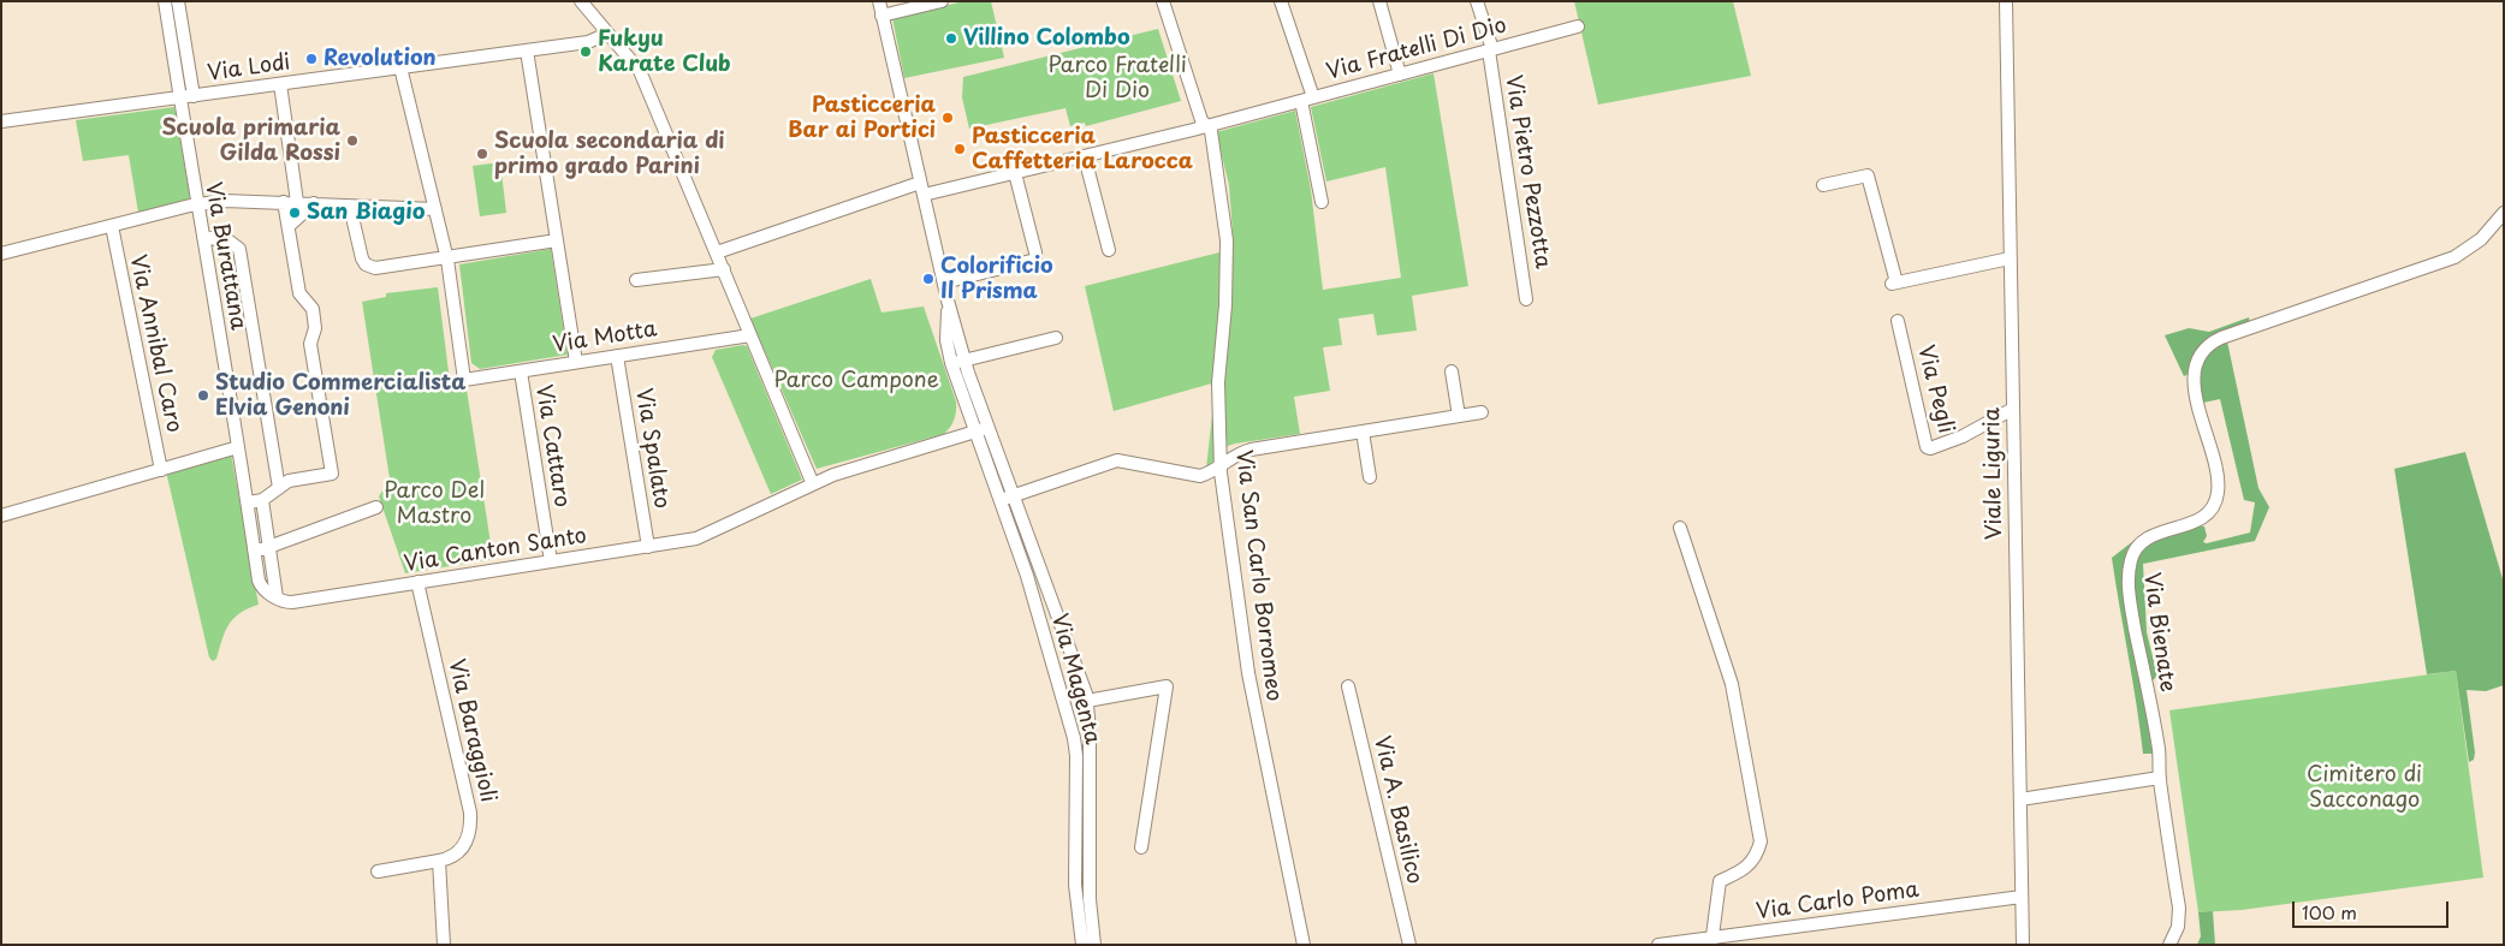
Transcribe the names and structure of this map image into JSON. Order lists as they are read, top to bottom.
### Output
{
  "streets": {
    "street": [
      "Via Fratelli Di Dio",
      "Via Lodi",
      "Via Pietro Pezzotta",
      "Via Burattana",
      "Via Motta",
      "Via Annibal Caro",
      "Via Pegli",
      "Via Cattaro",
      "Via Spalato",
      "Viale Liguria",
      "Via Canton Santo",
      "Via San Carlo Borromeo",
      "Via Bienate",
      "Via Magenta",
      "Via Baraggioli",
      "Via A. Basilico",
      "Via Carlo Poma"
    ]
  },
  "crossings": [
    ["Via Fratelli Di Dio", "Via Pietro Pezzotta"],
    ["Via Fratelli Di Dio", "Via San Carlo Borromeo"],
    ["Via Fratelli Di Dio", "Via Magenta"],
    ["Via Lodi", "Via Burattana"],
    ["Via Motta", "Via Cattaro"],
    ["Via Motta", "Via Spalato"],
    ["Via Pegli", "Viale Liguria"],
    ["Via Cattaro", "Via Canton Santo"],
    ["Via Spalato", "Via Canton Santo"],
    ["Viale Liguria", "Via Carlo Poma"],
    ["Via Canton Santo", "Via Magenta"],
    ["Via Canton Santo", "Via Baraggioli"]
  ],
  "parks": [
    "Parco Fratelli Di Dio",
    "Parco Campone",
    "Parco Del Mastro",
    "Cimitero di Sacconago"
  ],
  "places": [
    "Villino Colombo",
    "Fukyu Karate Club",
    "Revolution",
    "Pasticceria Bar ai Portici",
    "Scuola primaria Gilda Rossi",
    "Pasticceria Caffetteria Larocca",
    "Scuola secondaria di primo grado Parini",
    "San Biagio",
    "Colorificio Il Prisma",
    "Studio Commercialista Elvia Genoni"
  ],
  "scale_bar": "100 m"
}
